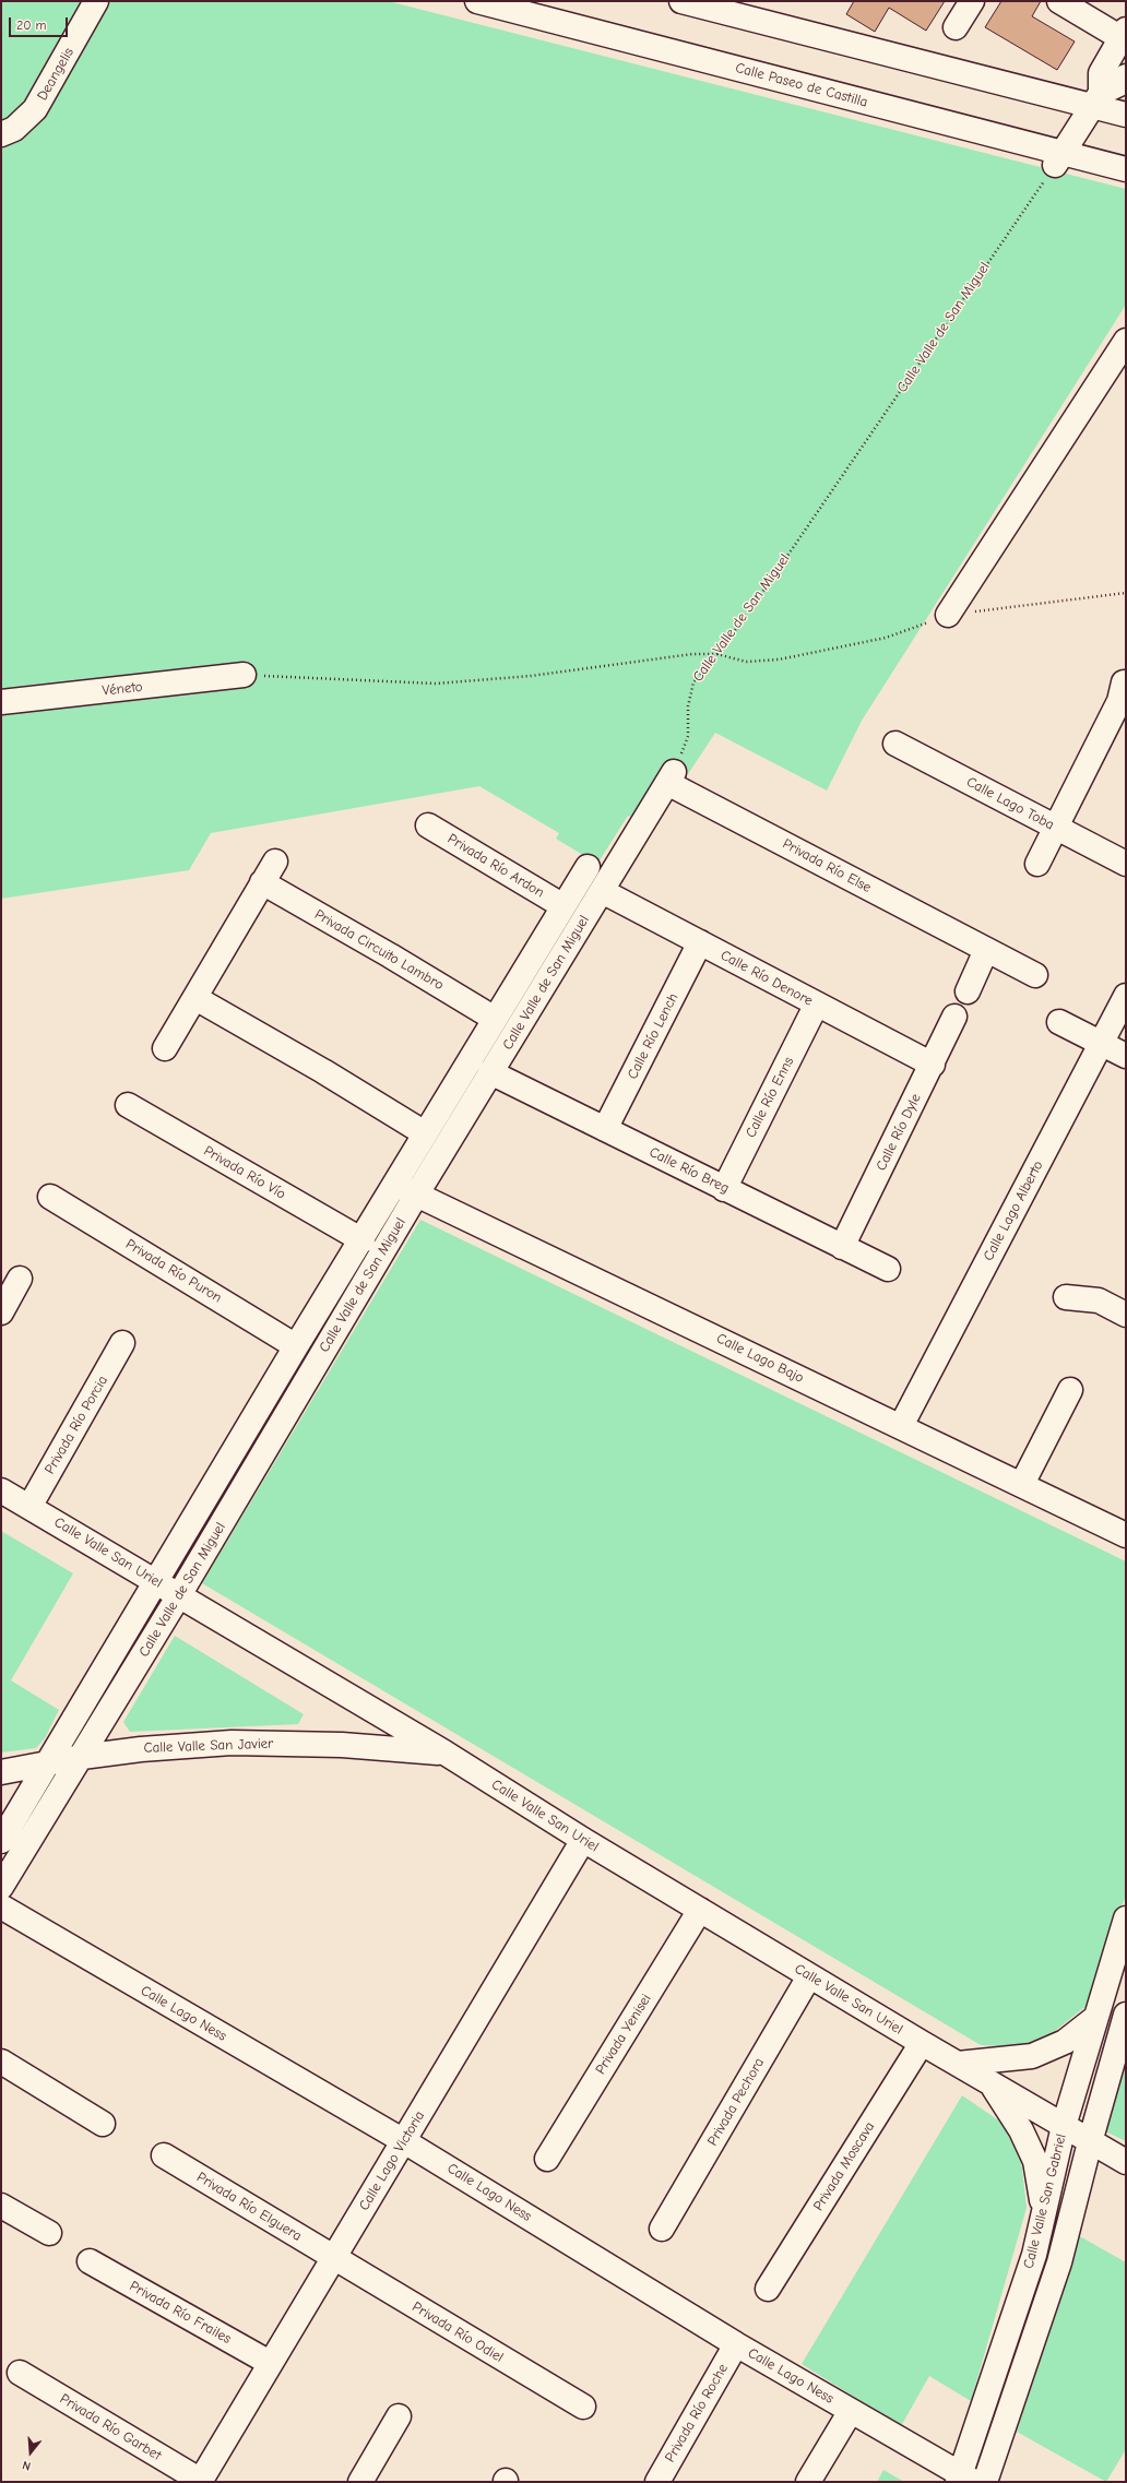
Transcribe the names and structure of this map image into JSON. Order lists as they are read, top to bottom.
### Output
{
  "streets": {
    "street": [
      "Deangelis",
      "Calle Paseo de Castilla",
      "Calle Valle de San Miguel",
      "Véneto",
      "Calle Lago Toba",
      "Privada Río Ardon",
      "Privada Río Else",
      "Privada Circuito Lambro",
      "Calle Río Denore",
      "Calle Río Lench",
      "Calle Río Enns",
      "Calle Río Dyle",
      "Calle Río Breg",
      "Privada Río Vío",
      "Calle Lago Alberto",
      "Privada Río Puron",
      "Calle Lago Bajo",
      "Privada Río Porcia",
      "Calle Valle San Uriel",
      "Calle Valle San Javier",
      "Calle Lago Ness",
      "Privada Yenisei",
      "Privada Pechora",
      "Calle Lago Victoria",
      "Privada Moscava",
      "Calle Valle San Gabriel",
      "Privada Río Elguera",
      "Privada Río Frailes",
      "Privada Río Odiel",
      "Privada Río Roche",
      "Privada Río Garbet"
    ]
  },
  "crossings": [
    ["Calle Paseo de Castilla", "Calle Valle de San Miguel"],
    ["Calle Valle de San Miguel", "Privada Río Ardon"],
    ["Calle Valle de San Miguel", "Privada Río Else"],
    ["Calle Valle de San Miguel", "Privada Circuito Lambro"],
    ["Calle Valle de San Miguel", "Calle Río Denore"],
    ["Calle Valle de San Miguel", "Calle Río Breg"],
    ["Calle Valle de San Miguel", "Privada Río Vío"],
    ["Calle Valle de San Miguel", "Privada Río Puron"],
    ["Calle Valle de San Miguel", "Calle Lago Bajo"],
    ["Calle Valle de San Miguel", "Calle Valle San Uriel"],
    ["Calle Valle de San Miguel", "Calle Valle San Javier"],
    ["Calle Río Denore", "Calle Río Lench"],
    ["Calle Río Denore", "Calle Río Enns"],
    ["Calle Río Denore", "Calle Río Dyle"],
    ["Calle Río Lench", "Calle Río Breg"],
    ["Calle Río Enns", "Calle Río Breg"],
    ["Calle Río Dyle", "Calle Río Breg"],
    ["Calle Lago Alberto", "Calle Lago Bajo"],
    ["Privada Río Porcia", "Calle Valle San Uriel"],
    ["Calle Valle San Uriel", "Calle Valle San Javier"],
    ["Calle Valle San Uriel", "Privada Yenisei"],
    ["Calle Valle San Uriel", "Privada Pechora"],
    ["Calle Valle San Uriel", "Calle Lago Victoria"],
    ["Calle Valle San Uriel", "Privada Moscava"],
    ["Calle Valle San Uriel", "Calle Valle San Gabriel"],
    ["Calle Lago Ness", "Calle Lago Victoria"],
    ["Calle Lago Ness", "Calle Valle San Gabriel"],
    ["Calle Lago Ness", "Privada Río Roche"],
    ["Calle Lago Victoria", "Privada Río Elguera"],
    ["Calle Lago Victoria", "Privada Río Frailes"],
    ["Calle Lago Victoria", "Privada Río Odiel"],
    ["Calle Lago Victoria", "Privada Río Garbet"],
    ["Privada Río Elguera", "Privada Río Odiel"]
  ],
  "scale_bar": "20 m",
  "north": "bottom"
}
